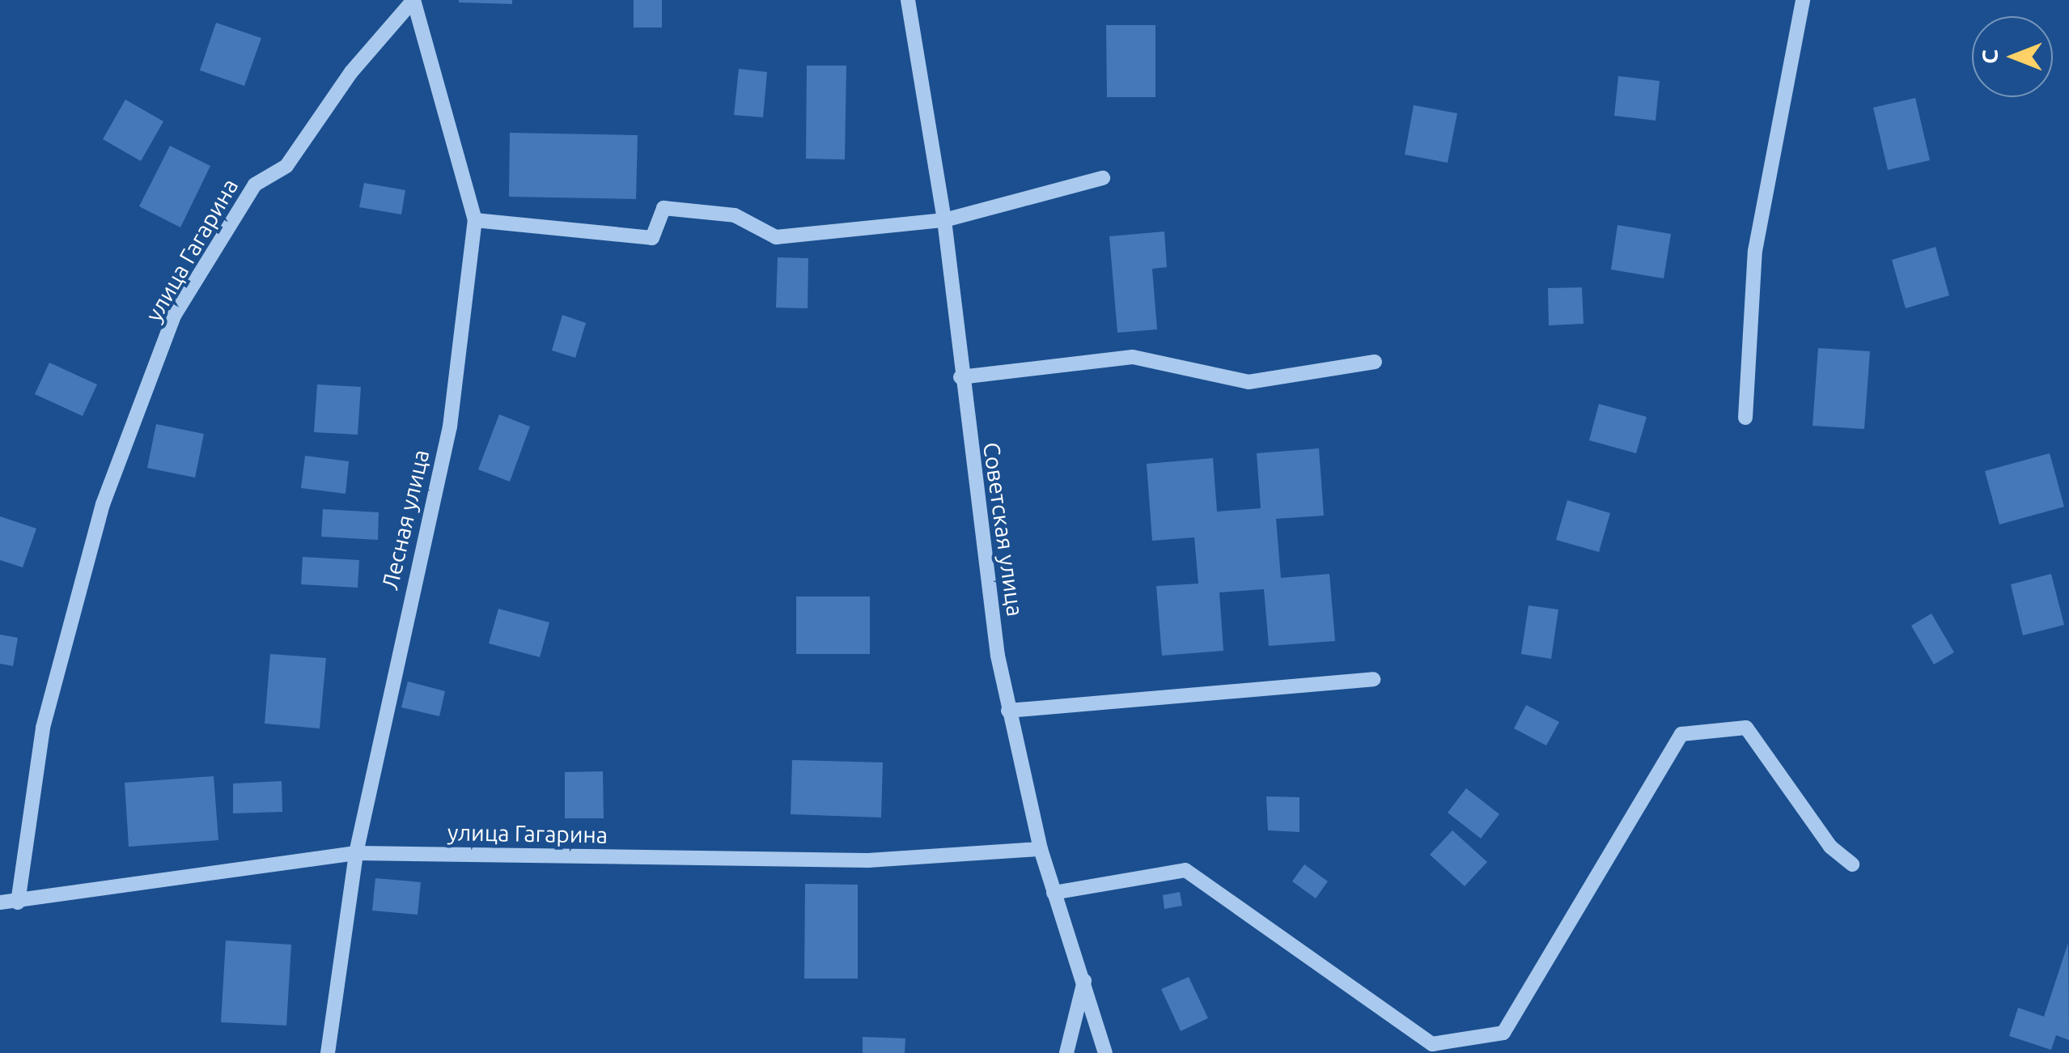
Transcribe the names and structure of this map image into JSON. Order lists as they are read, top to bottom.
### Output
{
  "streets": {
    "street": ["улица Гагарина", "Лесная улица", "Советская улица"]
  },
  "crossings": [
    ["улица Гагарина", "Лесная улица"],
    ["улица Гагарина", "Советская улица"]
  ],
  "north": "left"
}
